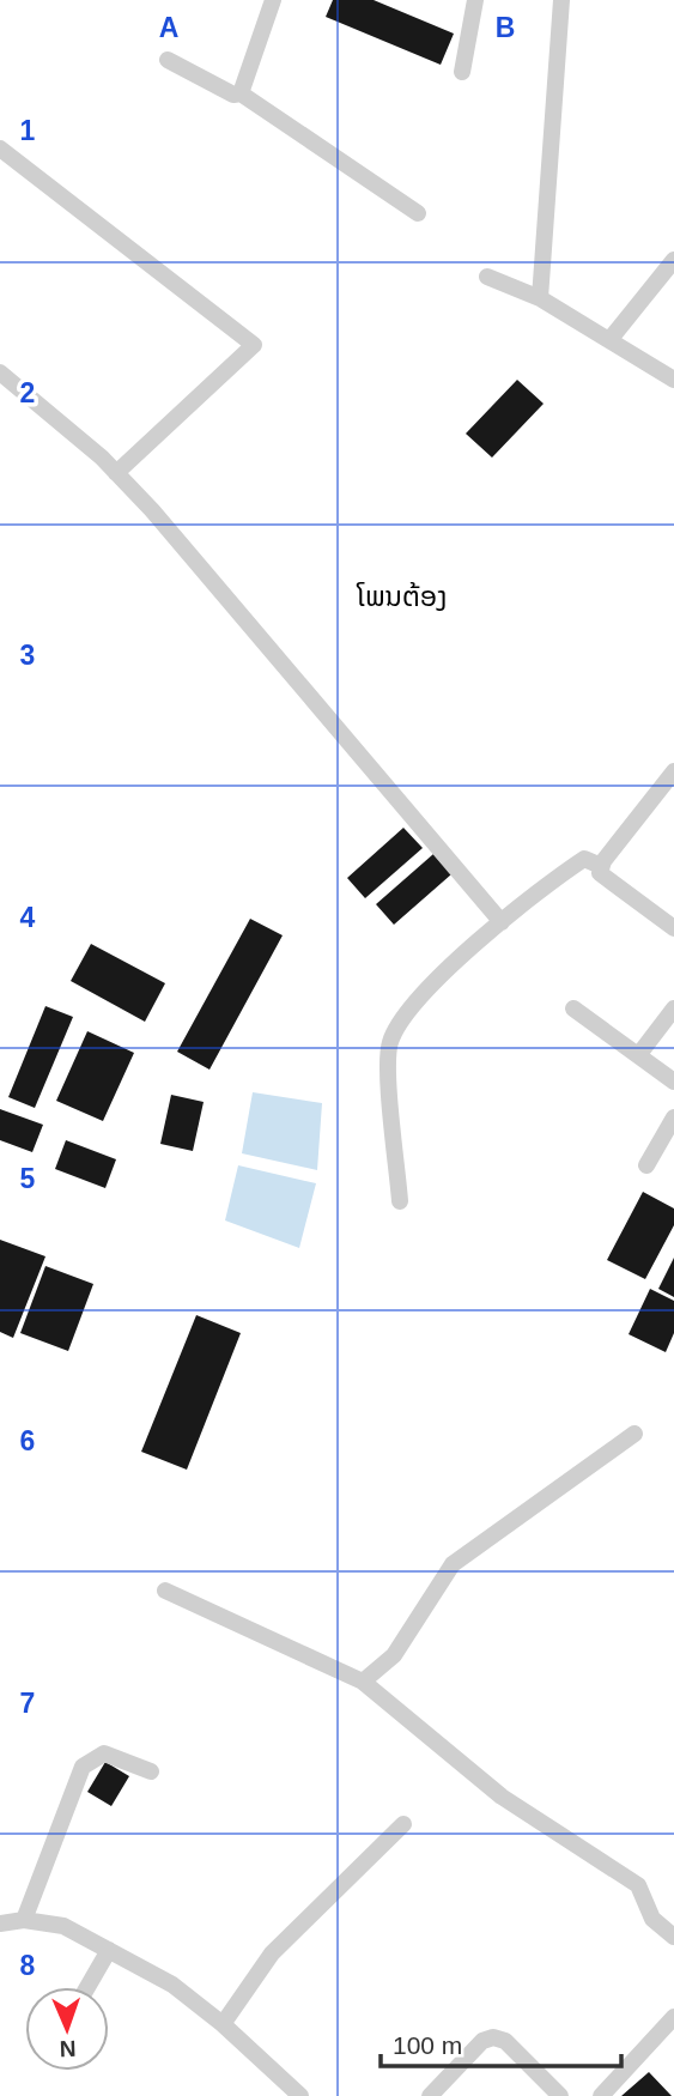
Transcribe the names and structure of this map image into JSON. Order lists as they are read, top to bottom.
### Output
{
  "districts": ["ໂພນຕ້ອງ"],
  "scale_bar": "100 m",
  "north": "bottom",
  "grid": {
    "columns": ["A", "B"],
    "rows": [
      "1",
      "2",
      "3",
      "4",
      "5",
      "6",
      "7",
      "8"
    ]
  }
}
